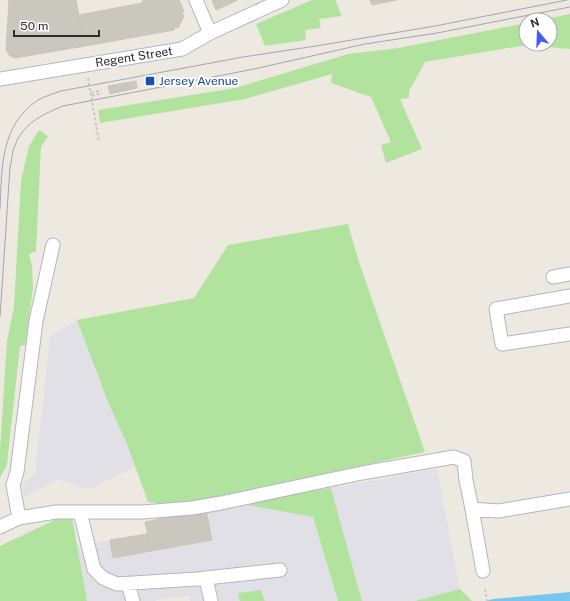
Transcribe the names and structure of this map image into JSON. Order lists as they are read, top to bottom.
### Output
{
  "streets": {
    "street": ["Regent Street"]
  },
  "places": {
    "transit": ["Jersey Avenue"]
  },
  "scale_bar": "50 m",
  "north": "top"
}
